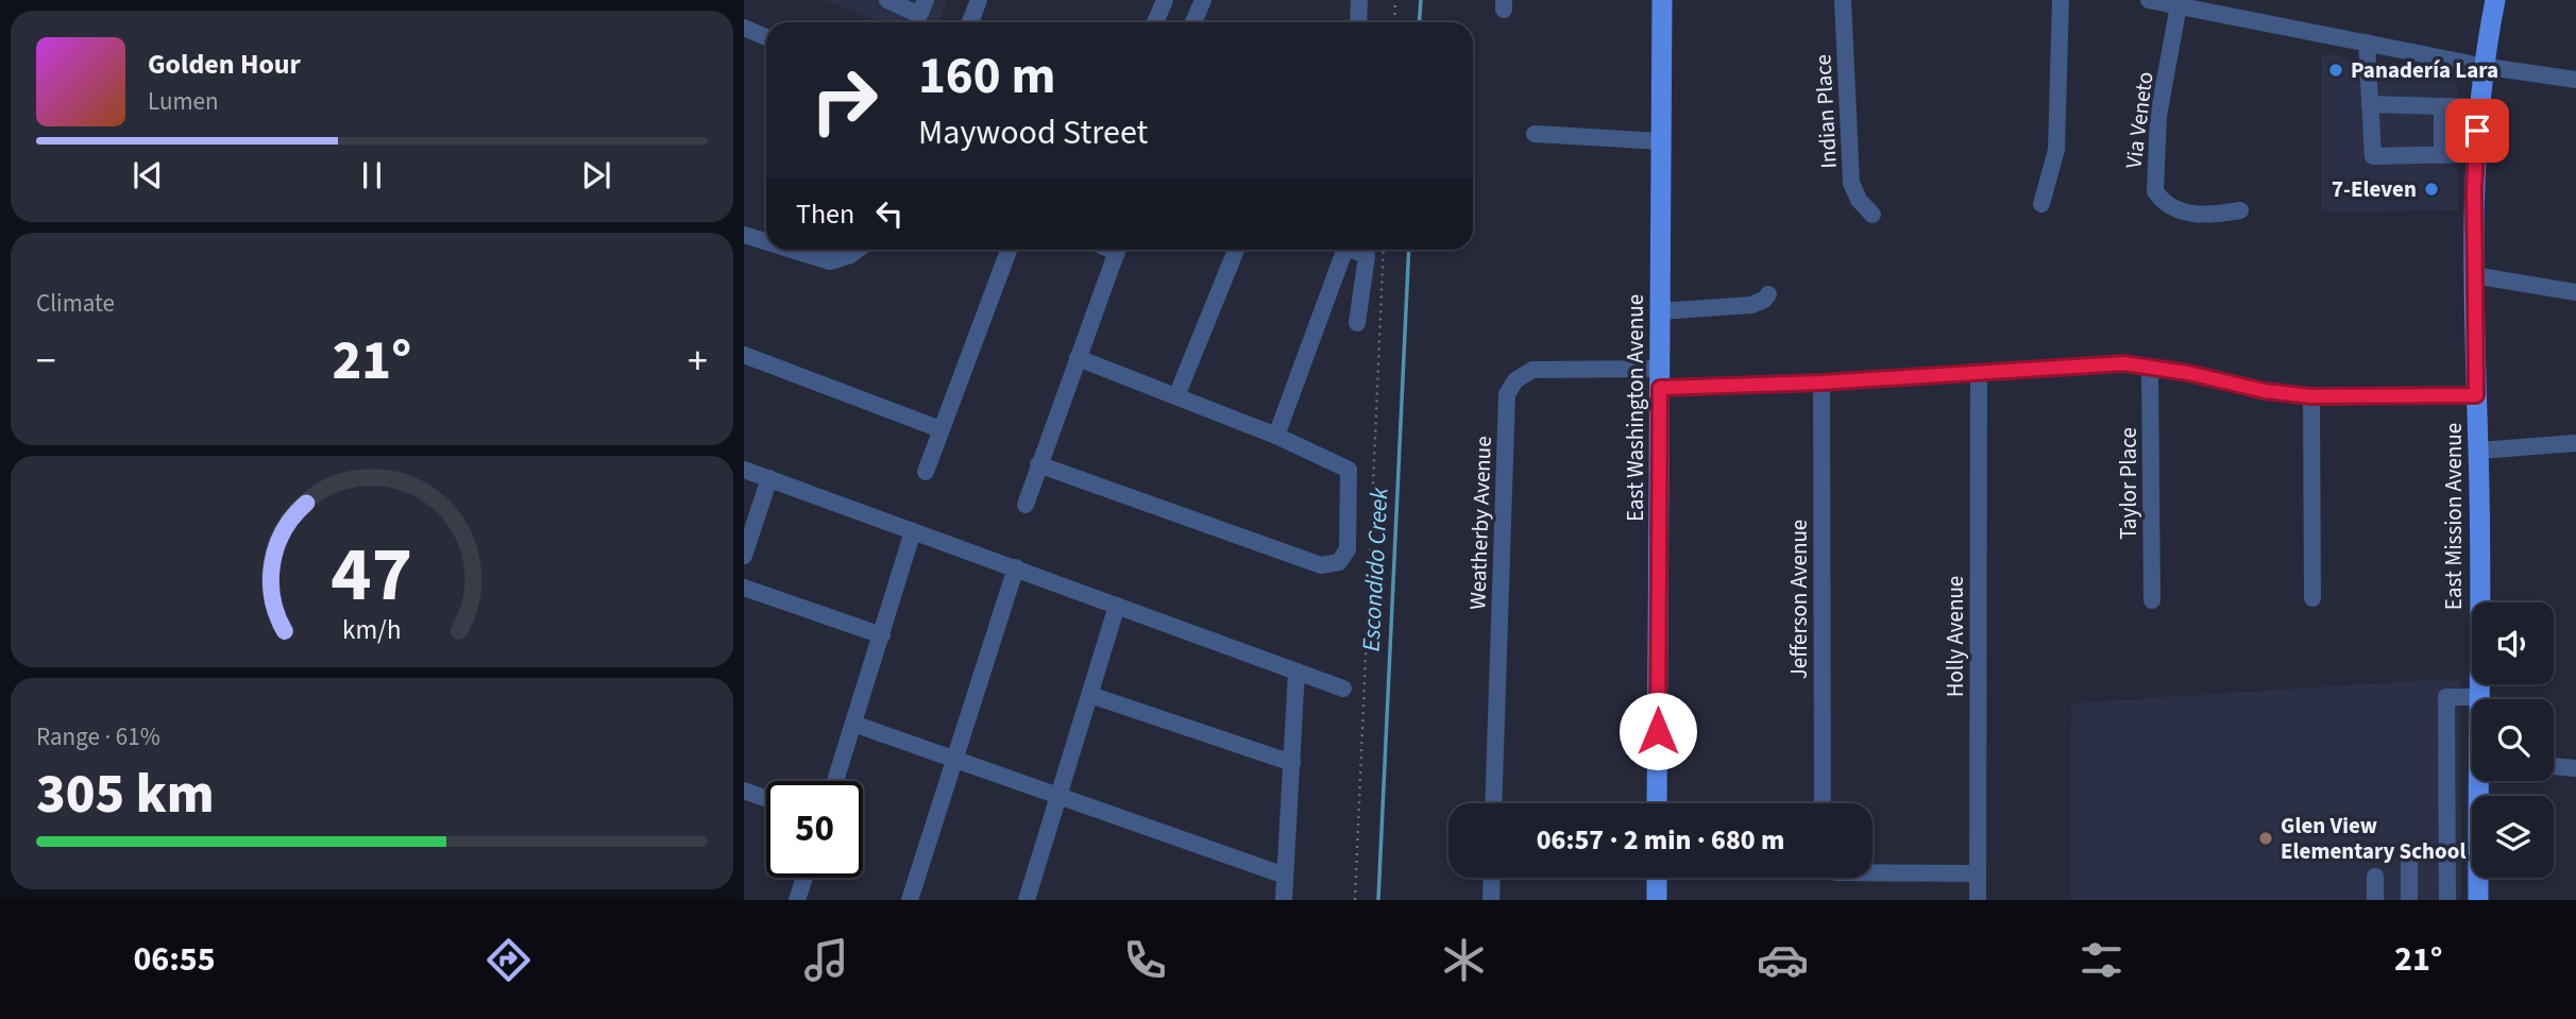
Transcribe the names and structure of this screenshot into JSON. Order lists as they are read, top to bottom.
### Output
{
  "streets": {
    "main road": ["East Washington Avenue", "East Mission Avenue"],
    "street": [
      "Indian Place",
      "Via Veneto",
      "Taylor Place",
      "Weatherby Avenue",
      "Jefferson Avenue",
      "Holly Avenue"
    ]
  },
  "crossings": [
    ["East Washington Avenue", "Weatherby Avenue"],
    ["Taylor Place", "Weatherby Avenue"],
    ["East Mission Avenue", "Weatherby Avenue"],
    ["Weatherby Avenue", "Jefferson Avenue"],
    ["Weatherby Avenue", "Holly Avenue"]
  ],
  "water": ["Escondido Creek"],
  "places": ["Panadería Lara", "7-Eleven", "Glen View Elementary School"],
  "page": {
    "turn": ["160 m", "Maywood Street"],
    "song": ["Golden Hour", "Lumen"],
    "then": "Then",
    "tile": [
      "Climate",
      ["Range · 61%", "305 km"]
    ],
    "heat": ["−", "21°", "+"],
    "limit": "50",
    "trip": "06:57 · 2 min · 680 m",
    "tabs": ["06:55", "21°"],
    "gauge": ["47", "km/h"]
  }
}
